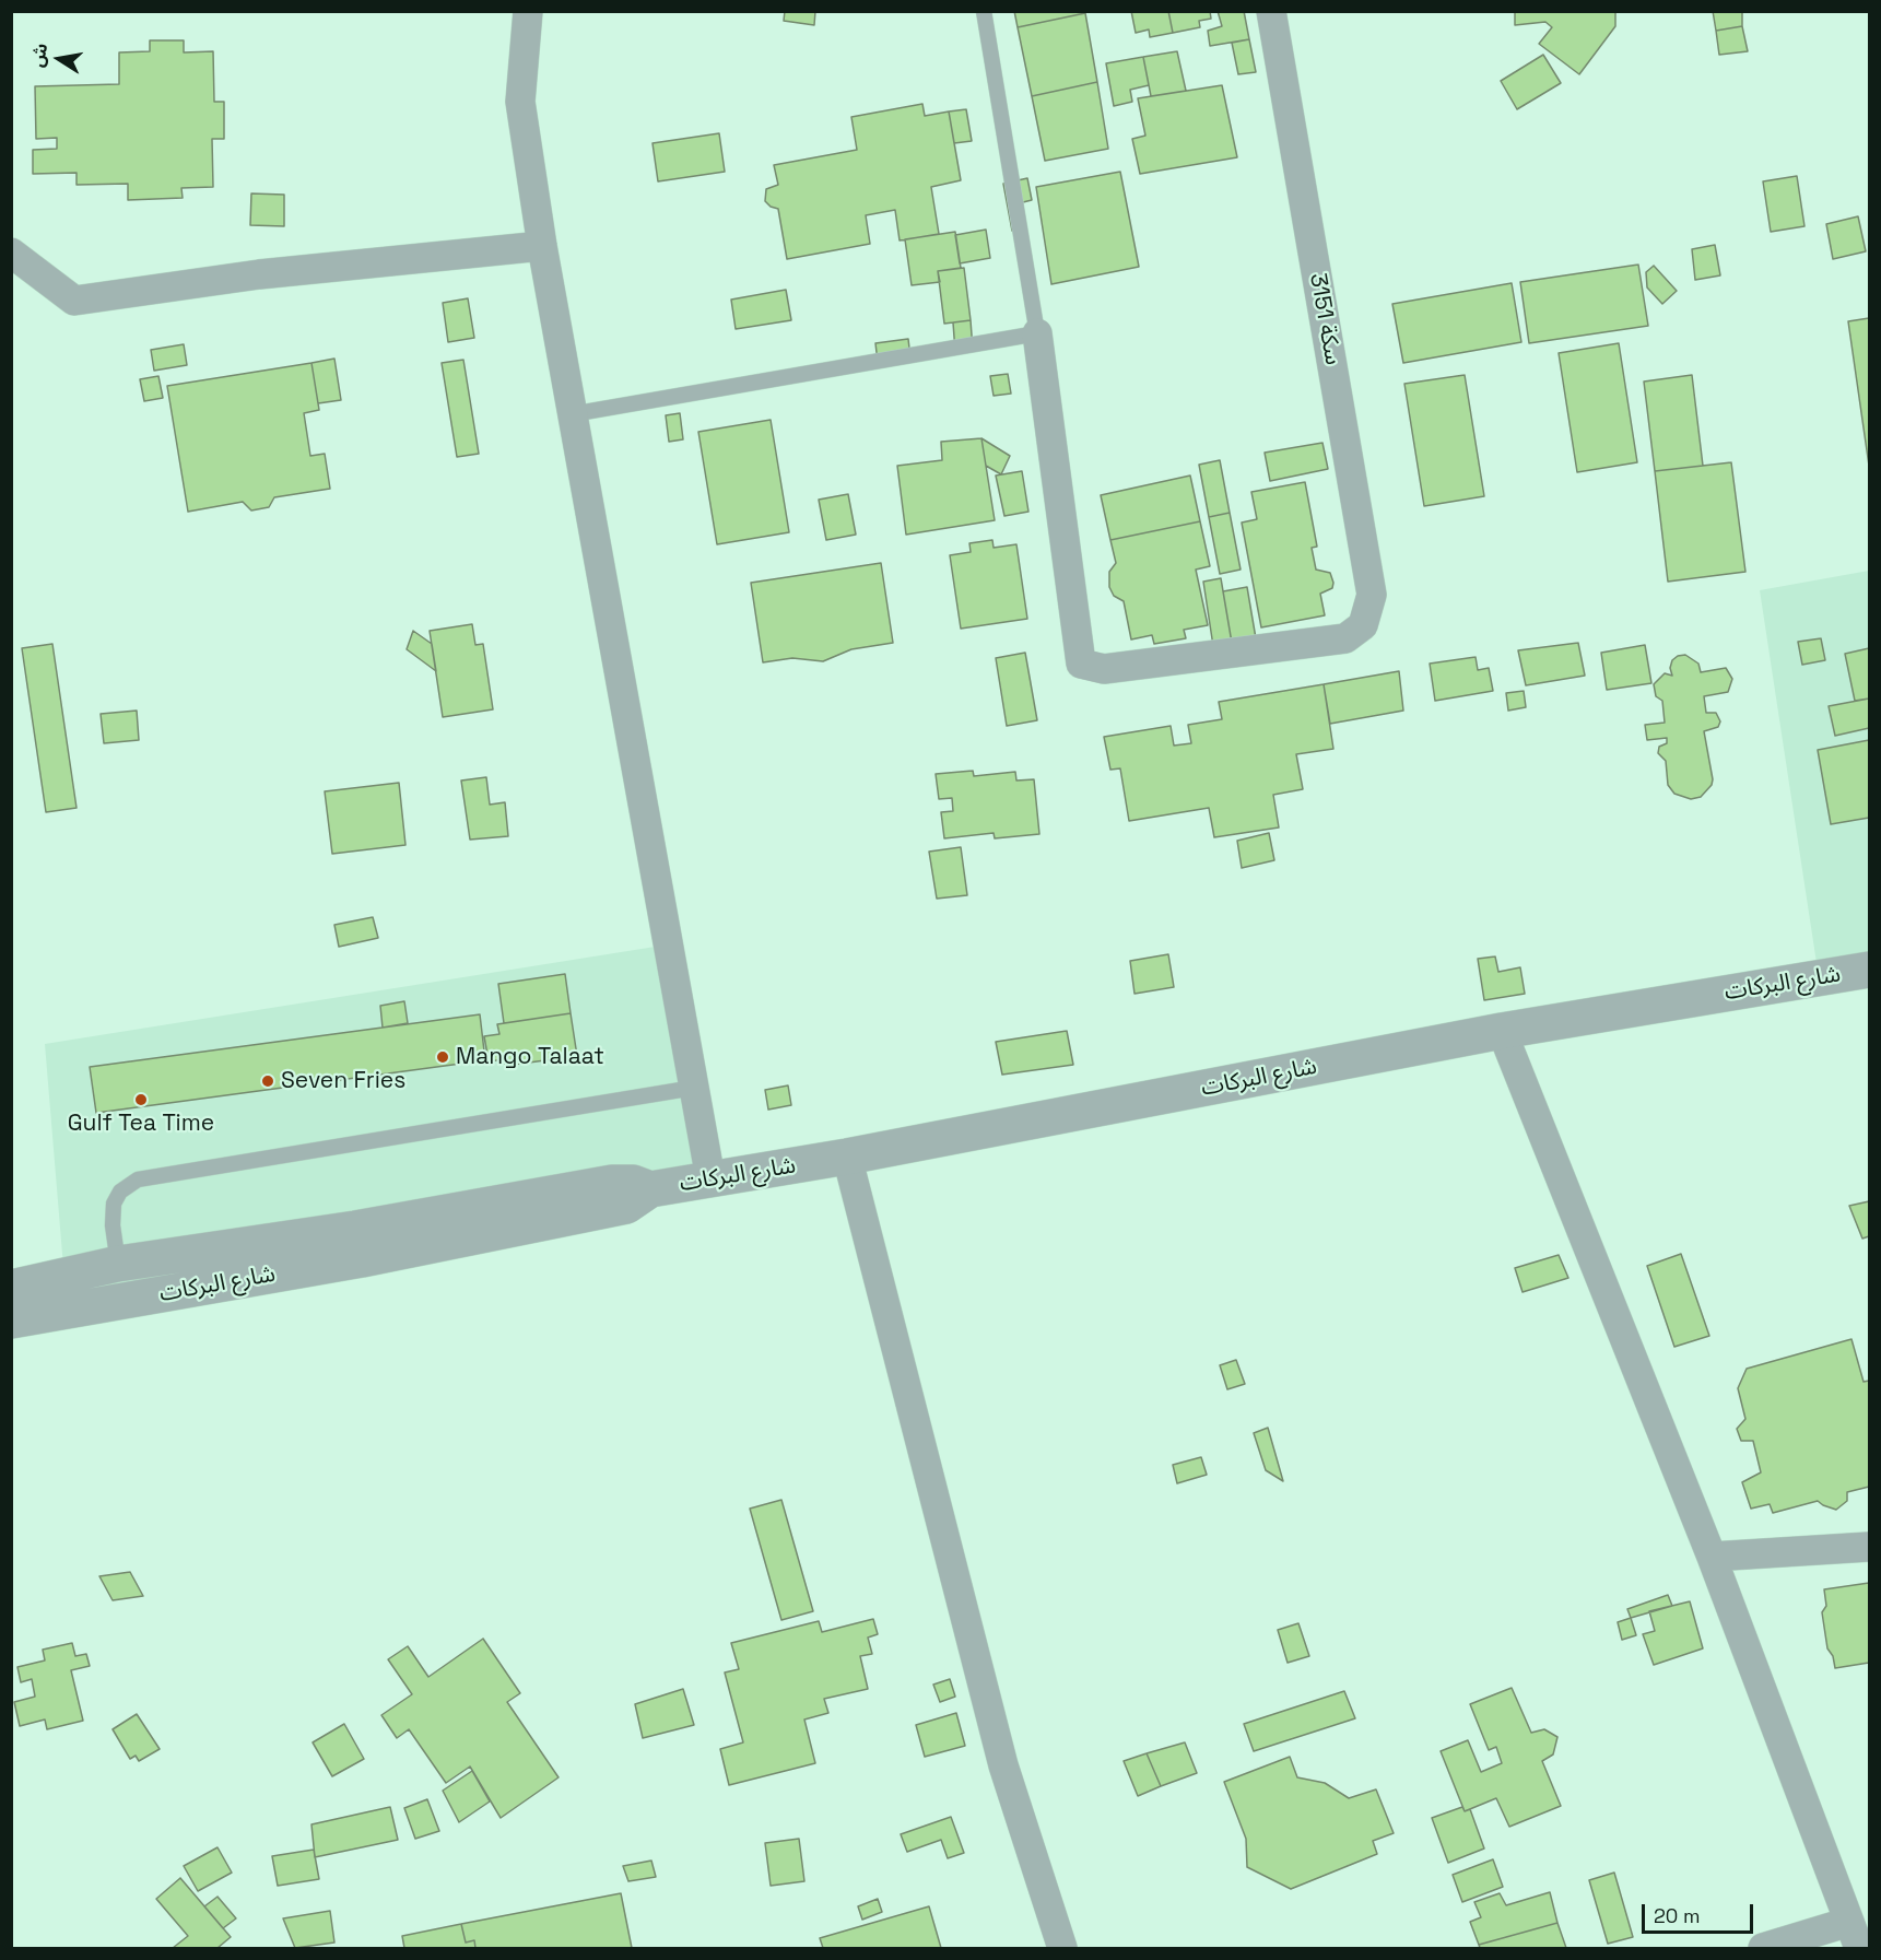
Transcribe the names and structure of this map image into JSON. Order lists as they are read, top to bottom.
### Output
{
  "streets": {
    "street": ["سكة 3151", "شارع البركات"]
  },
  "places": ["Mango Talaat", "Seven Fries", "Gulf Tea Time"],
  "scale_bar": "20 m",
  "north": "left"
}
